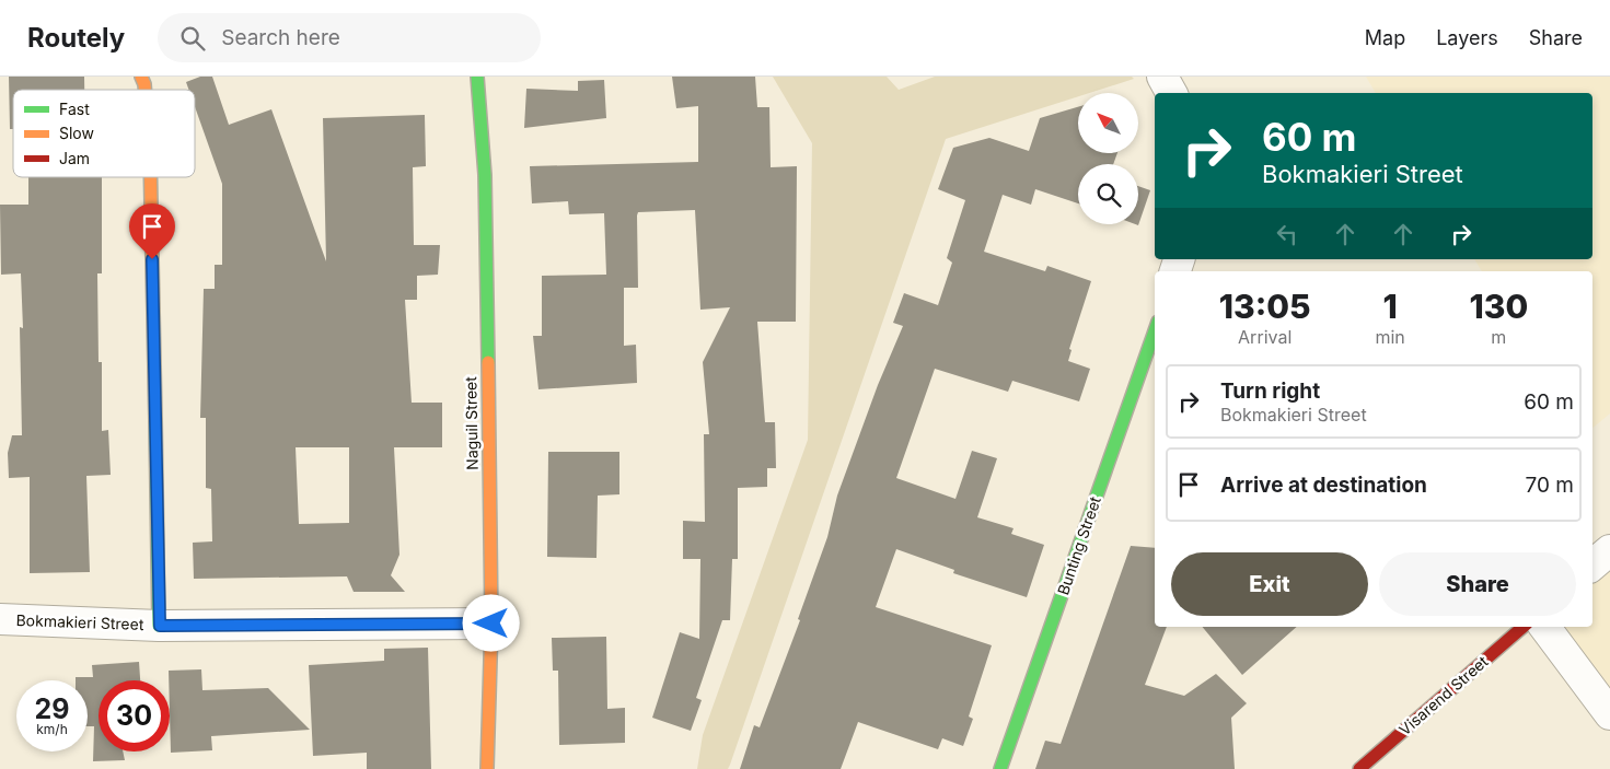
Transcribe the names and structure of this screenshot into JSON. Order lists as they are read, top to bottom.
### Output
{
  "streets": {
    "street": [
      "Naguil Street",
      "Bunting Street",
      "Bokmakieri Street",
      "Visarend Street"
    ]
  },
  "crossings": [
    ["Naguil Street", "Bokmakieri Street"]
  ],
  "legend": ["Fast", "Slow", "Jam"],
  "north": "top left",
  "page": {
    "header": "Routely",
    "search": "Search here",
    "nav": ["Map", "Layers", "Share"],
    "turn": ["60 m", "Bokmakieri Street"],
    "eta": [
      "13:05",
      "Arrival",
      "1",
      "min",
      "130",
      "m"
    ],
    "list": [
      {
        "name": "Turn right",
        "note": "Bokmakieri Street",
        "value": "60 m"
      },
      {
        "name": "Arrive at destination",
        "value": "70 m"
      }
    ],
    "buttons": ["Exit", "Share"],
    "speed": "29 km/h",
    "limit": "30"
  }
}
